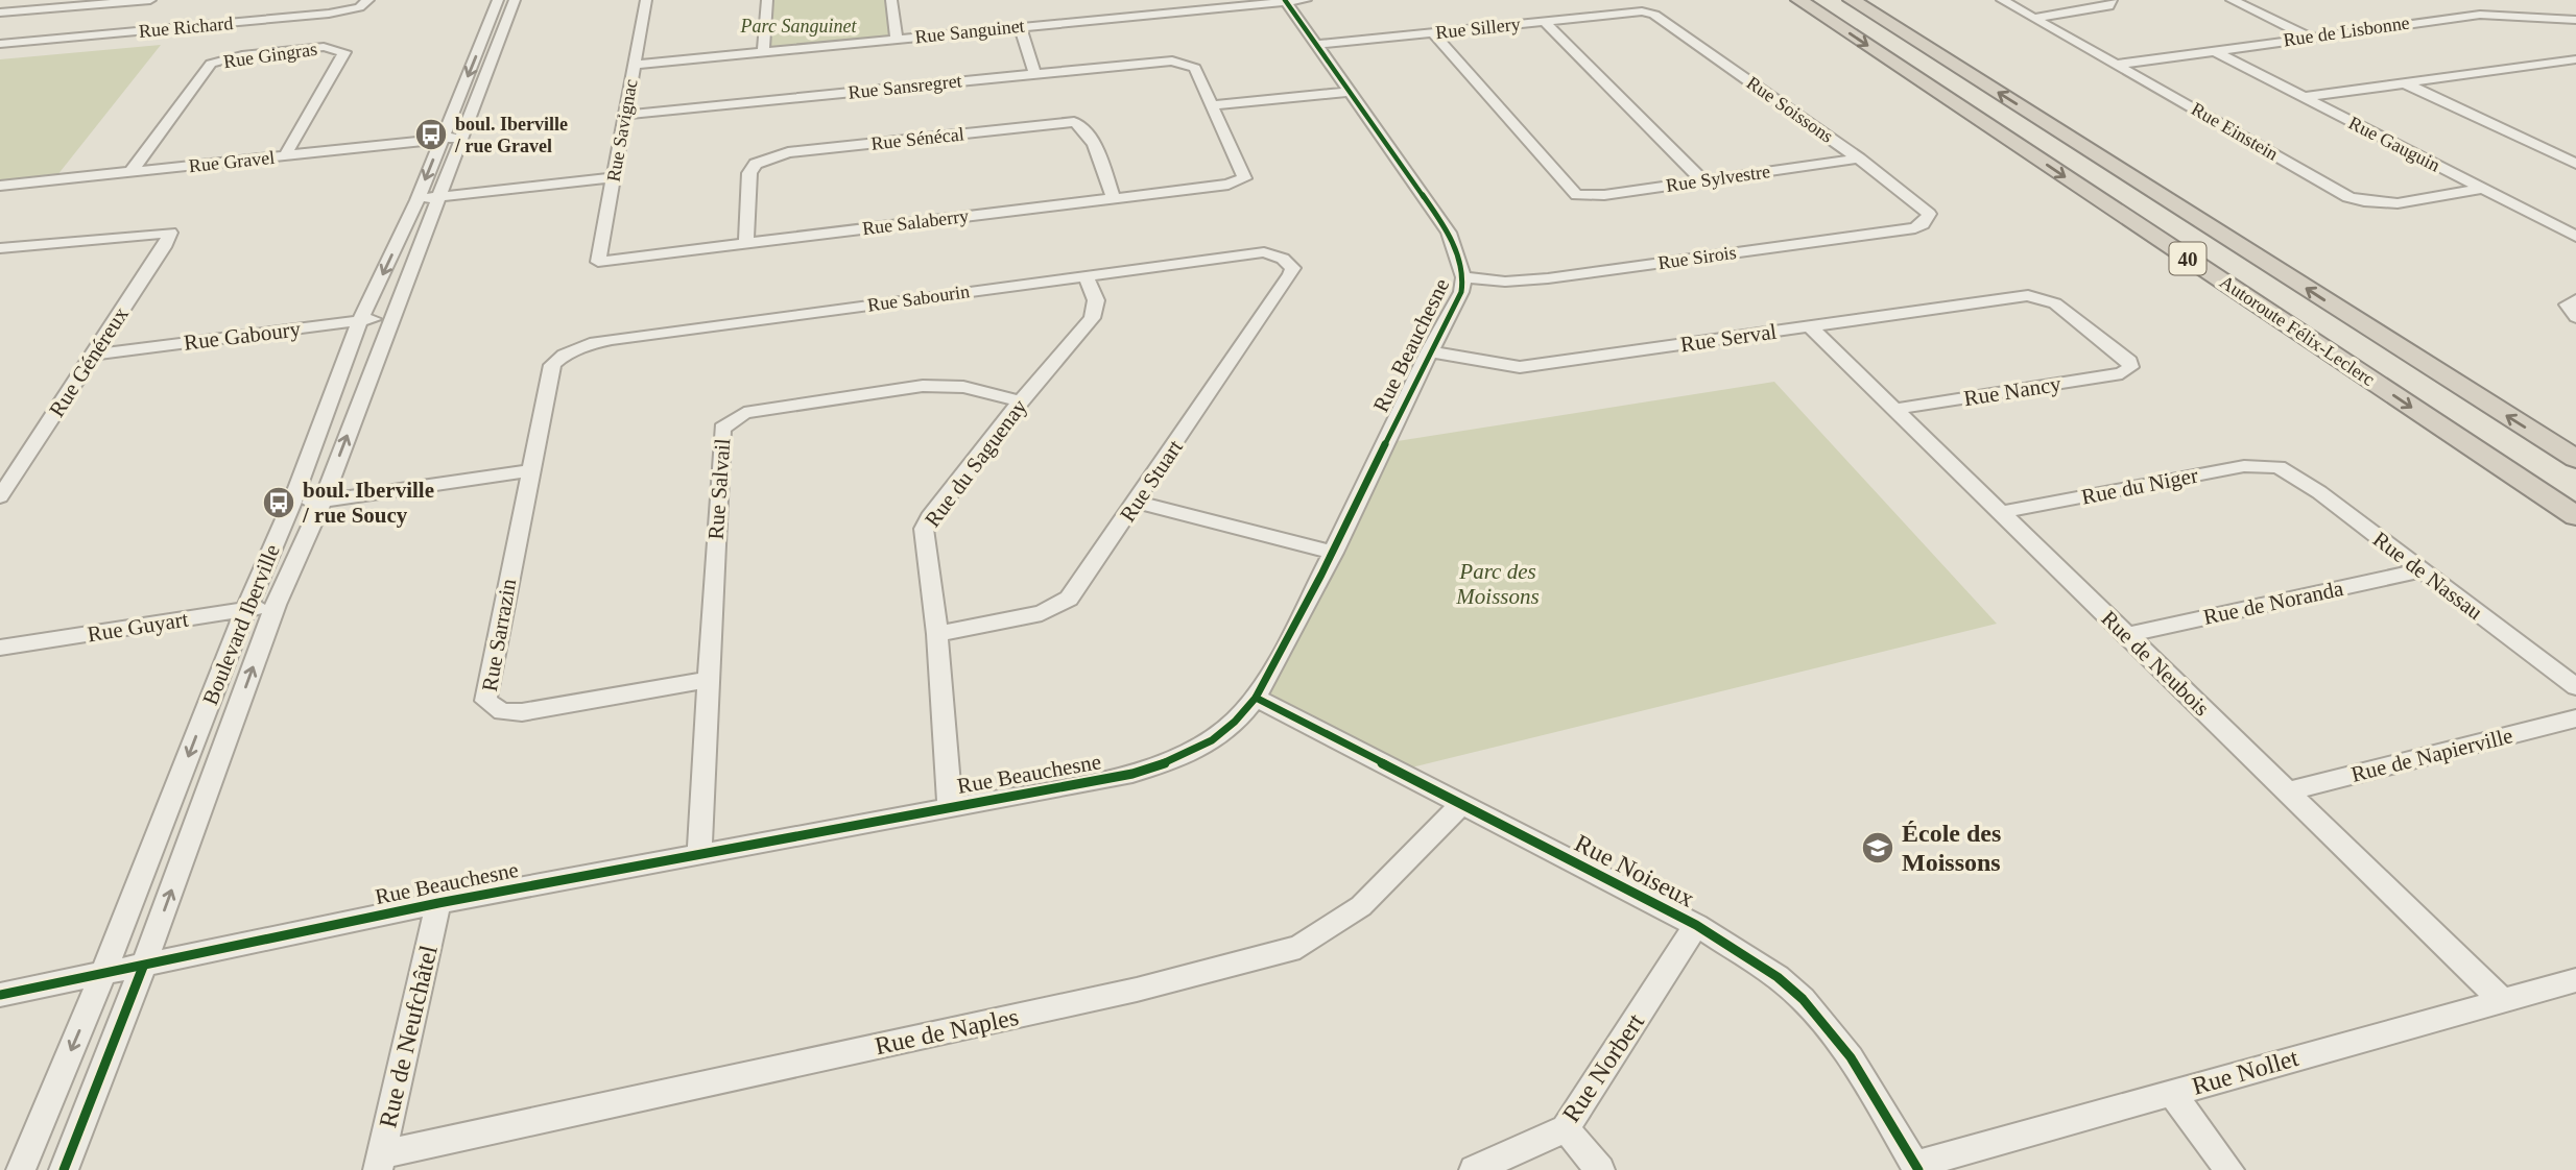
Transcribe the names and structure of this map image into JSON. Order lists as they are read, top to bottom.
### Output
{
  "streets": {
    "highway": ["40", "Autoroute Félix-Leclerc"],
    "street": [
      "Rue Richard",
      "Rue Sillery",
      "Rue Sanguinet",
      "Rue de Lisbonne",
      "Rue Gingras",
      "Rue Sansregret",
      "Rue Soissons",
      "Rue Savignac",
      "Rue Einstein",
      "Rue Sénécal",
      "Rue Gauguin",
      "Rue Gravel",
      "Rue Sylvestre",
      "Rue Salaberry",
      "Rue Sirois",
      "Rue Sabourin",
      "Rue Gaboury",
      "Rue Serval",
      "Rue Beauchesne",
      "Rue Généreux",
      "Rue Nancy",
      "Rue du Saguenay",
      "Rue Stuart",
      "Rue du Niger",
      "Rue Salvail",
      "Rue de Nassau",
      "Rue de Noranda",
      "Boulevard Iberville",
      "Rue Guyart",
      "Rue Sarrazin",
      "Rue de Neubois",
      "Rue de Napierville",
      "Rue Noiseux",
      "Rue de Naples",
      "Rue de Neufchâtel",
      "Rue Norbert",
      "Rue Nollet"
    ]
  },
  "crossings": [
    ["Rue Sillery", "Rue Soissons"],
    ["Rue Sillery", "Rue Sylvestre"],
    ["Rue Sillery", "Rue Beauchesne"],
    ["Rue Sanguinet", "Rue Savignac"],
    ["Rue Sanguinet", "Rue Beauchesne"],
    ["Rue de Lisbonne", "Rue Einstein"],
    ["Rue de Lisbonne", "Rue Gauguin"],
    ["Rue Gingras", "Rue Gravel"],
    ["Rue Sansregret", "Rue Savignac"],
    ["Rue Sansregret", "Rue Salaberry"],
    ["Rue Soissons", "Rue Sylvestre"],
    ["Rue Soissons", "Rue Sirois"],
    ["Rue Savignac", "Rue Salaberry"],
    ["Rue Einstein", "Rue Gauguin"],
    ["Rue Sénécal", "Rue Salaberry"],
    ["Rue Gravel", "Boulevard Iberville"],
    ["Rue Sirois", "Rue Beauchesne"],
    ["Rue Sabourin", "Rue du Saguenay"],
    ["Rue Sabourin", "Rue Stuart"],
    ["Rue Sabourin", "Rue Sarrazin"],
    ["Rue Gaboury", "Rue Généreux"],
    ["Rue Gaboury", "Boulevard Iberville"],
    ["Rue Serval", "Rue Beauchesne"],
    ["Rue Serval", "Rue Nancy"],
    ["Rue Serval", "Rue de Neubois"],
    ["Rue Beauchesne", "Rue du Saguenay"],
    ["Rue Beauchesne", "Rue Salvail"],
    ["Rue Beauchesne", "Boulevard Iberville"],
    ["Rue Beauchesne", "Rue Noiseux"],
    ["Rue Beauchesne", "Rue de Neufchâtel"],
    ["Rue Nancy", "Rue de Neubois"],
    ["Rue du Saguenay", "Rue Stuart"],
    ["Rue du Saguenay", "Rue Salvail"],
    ["Rue du Niger", "Rue de Nassau"],
    ["Rue du Niger", "Rue de Neubois"],
    ["Rue Salvail", "Rue Sarrazin"],
    ["Rue de Nassau", "Rue de Noranda"],
    ["Rue de Noranda", "Rue de Neubois"],
    ["Boulevard Iberville", "Rue Guyart"],
    ["Rue de Neubois", "Rue de Napierville"],
    ["Rue de Neubois", "Rue Nollet"],
    ["Rue Noiseux", "Rue de Naples"],
    ["Rue Noiseux", "Rue Norbert"],
    ["Rue Noiseux", "Rue Nollet"],
    ["Rue de Naples", "Rue de Neufchâtel"]
  ],
  "parks": ["Parc Sanguinet", "Parc des Moissons"],
  "places": {
    "bus stop": ["boul. Iberville / rue Gravel", "boul. Iberville / rue Soucy"],
    "school or university": ["École des Moissons"]
  }
}
